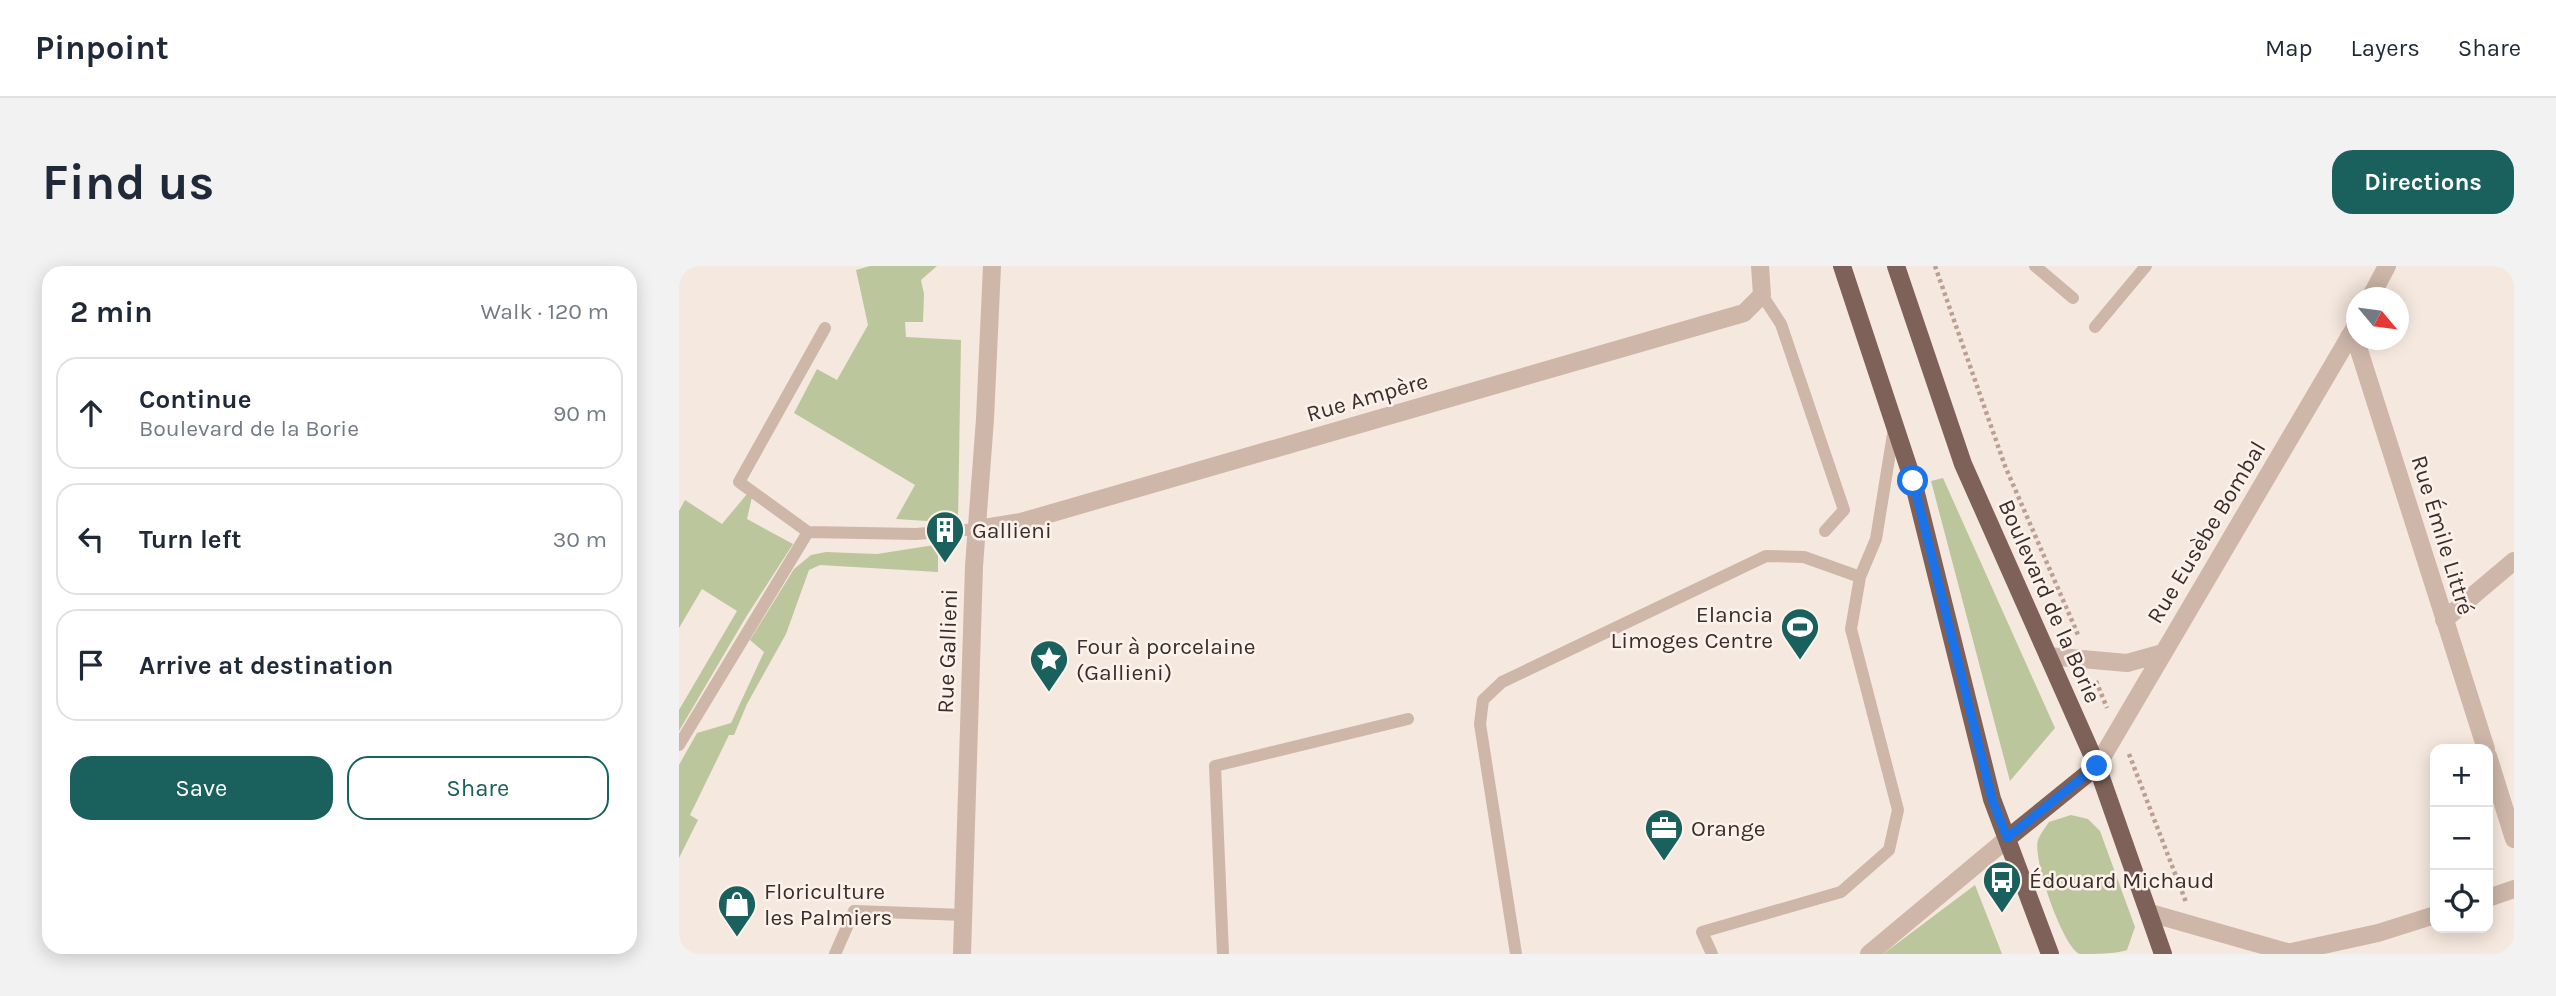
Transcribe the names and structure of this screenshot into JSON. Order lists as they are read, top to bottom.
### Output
{
  "streets": {
    "main road": ["Boulevard de la Borie"],
    "street": [
      "Rue Ampère",
      "Rue Eusèbe Bombal",
      "Rue Émile Littré",
      "Rue Gallieni"
    ]
  },
  "crossings": [
    ["Rue Ampère", "Rue Gallieni"],
    ["Rue Eusèbe Bombal", "Boulevard de la Borie"]
  ],
  "places": {
    "building": ["Gallieni"],
    "sports": ["Elancia Limoges Centre"],
    "place": ["Four à porcelaine (Gallieni)"],
    "office": ["Orange"],
    "bus stop": ["Édouard Michaud"],
    "shop": ["Floriculture les Palmiers"]
  },
  "north": "bottom right",
  "page": {
    "header": "Pinpoint",
    "nav": ["Map", "Layers", "Share"],
    "buttons": [
      "Directions",
      ["Save", "Share"]
    ],
    "title": "Find us",
    "heading": ["2 min", "Walk · 120 m"],
    "list": [
      ["Continue", "Boulevard de la Borie", "90 m"],
      ["Turn left", "30 m"],
      "Arrive at destination"
    ],
    "map_buttons": ["+", "−"]
  }
}
